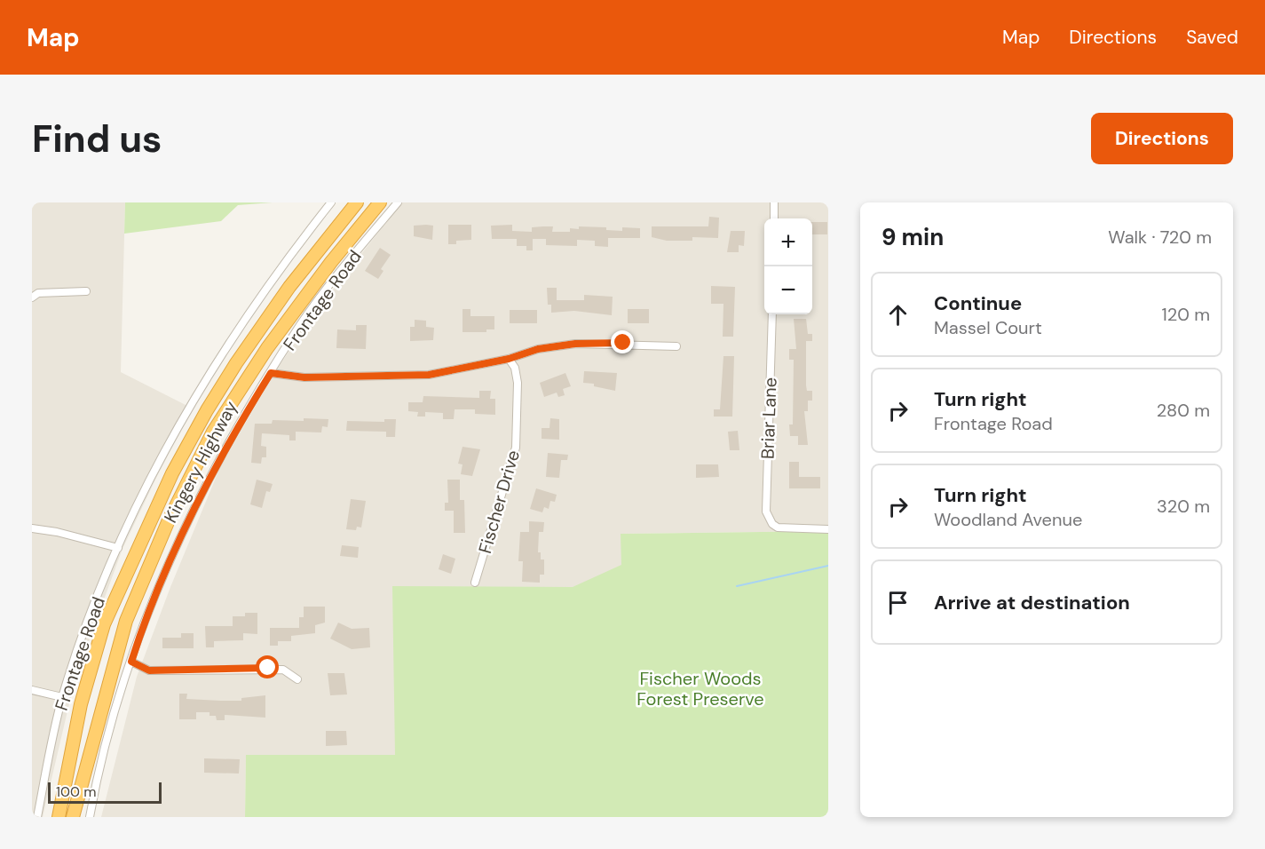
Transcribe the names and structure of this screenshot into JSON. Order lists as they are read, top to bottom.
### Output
{
  "streets": {
    "highway": ["Kingery Highway"],
    "street": ["Frontage Road", "Briar Lane", "Fischer Drive"]
  },
  "parks": ["Fischer Woods Forest Preserve"],
  "scale_bar": "100 m",
  "page": {
    "header": "Map",
    "nav": ["Map", "Directions", "Saved"],
    "buttons": "Directions",
    "title": "Find us",
    "heading": ["9 min", "Walk · 720 m"],
    "map_buttons": ["+", "−"],
    "list": [
      ["Continue", "Massel Court", "120 m"],
      ["Turn right", "Frontage Road", "280 m"],
      ["Turn right", "Woodland Avenue", "320 m"],
      "Arrive at destination"
    ],
    "scale": "100 m"
  }
}
